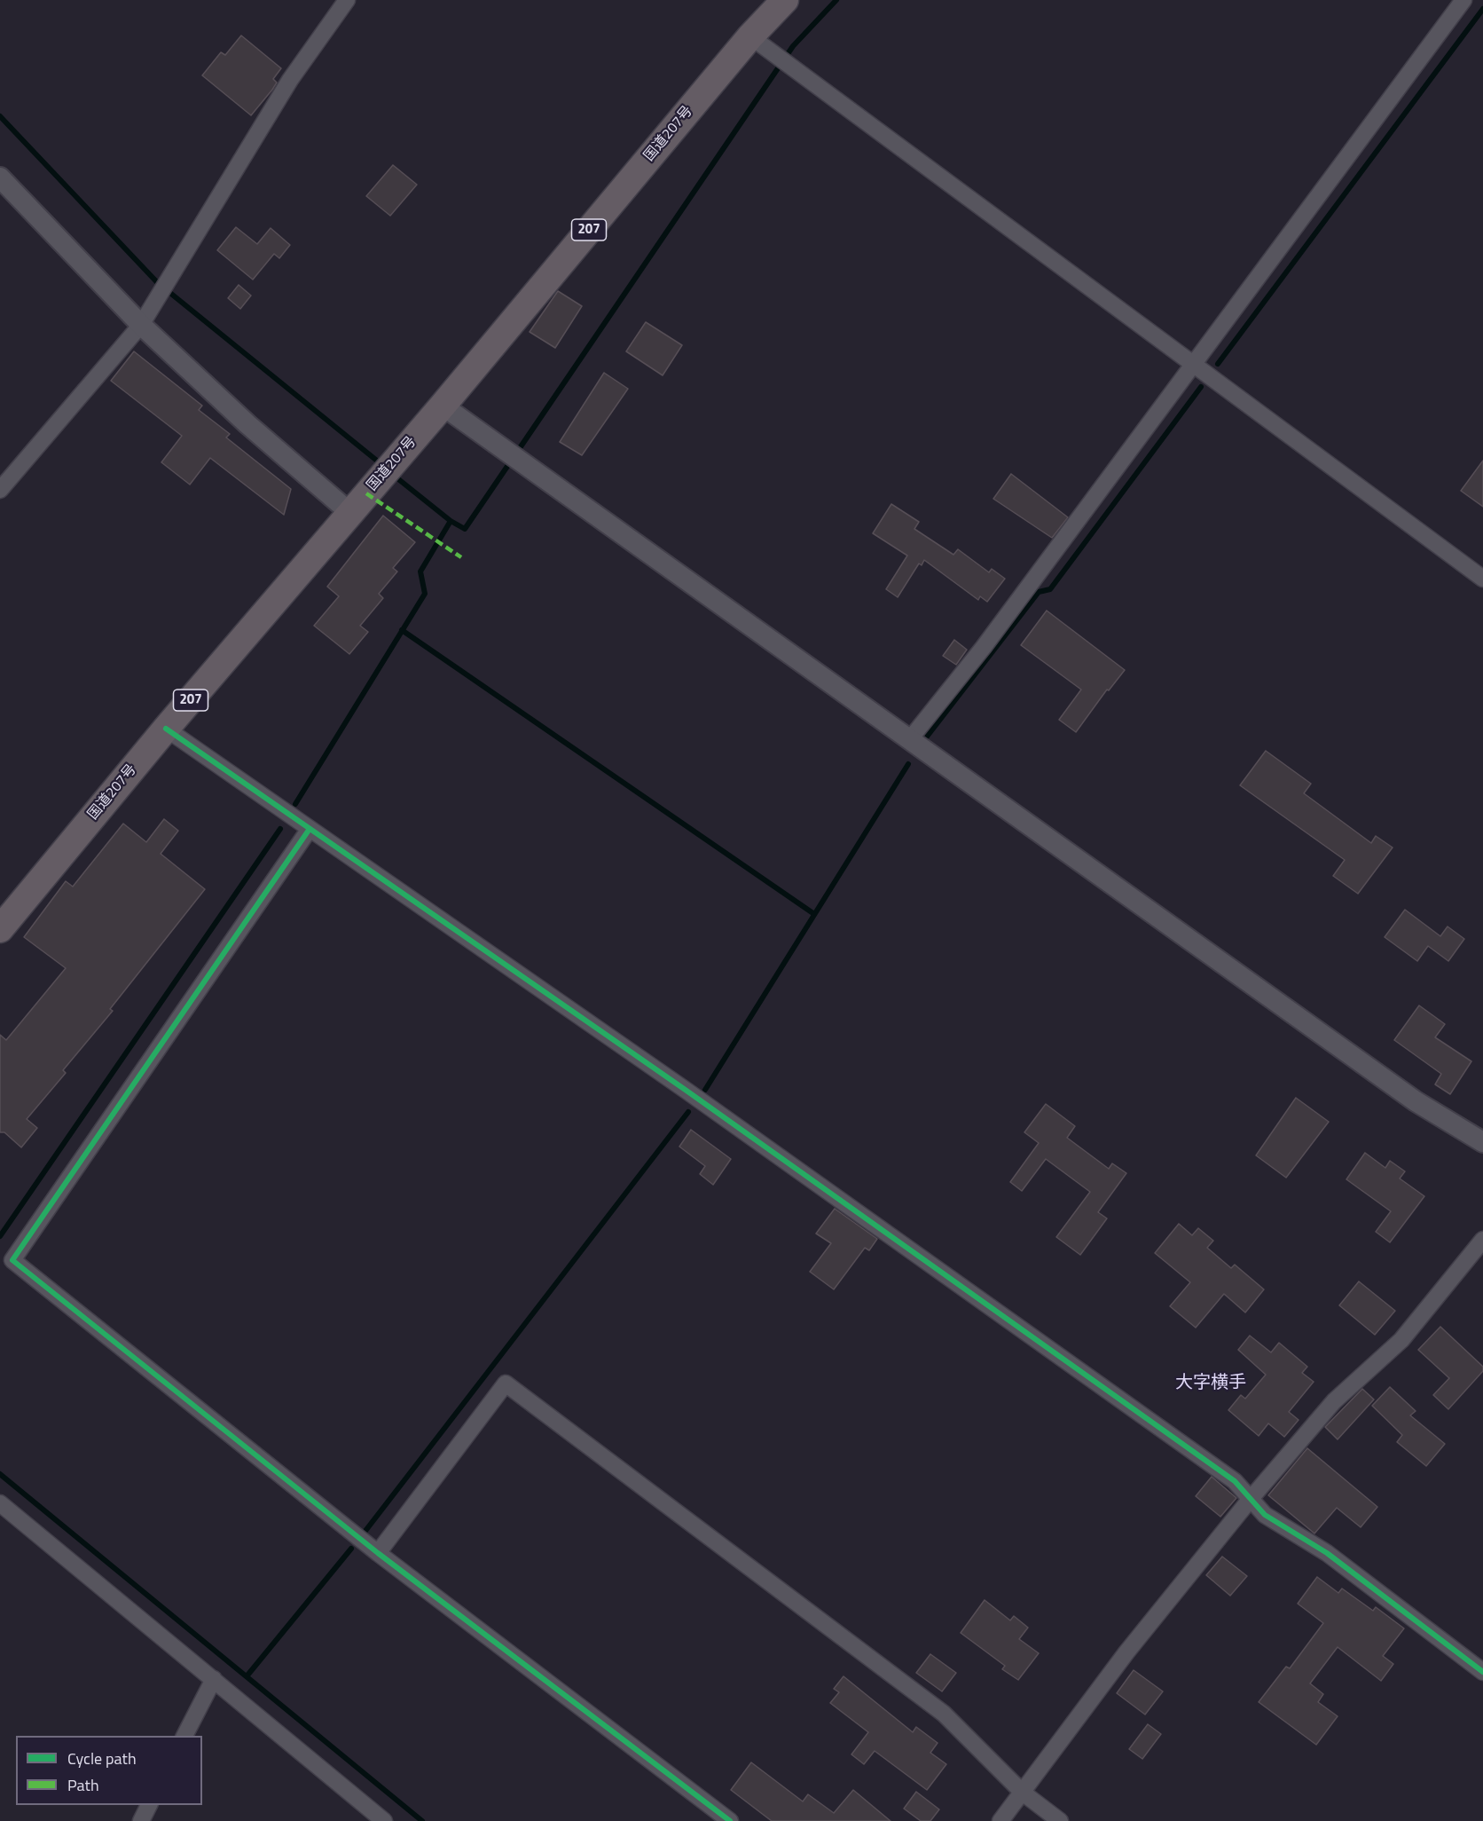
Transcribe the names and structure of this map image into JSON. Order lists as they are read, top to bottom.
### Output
{
  "streets": {
    "highway": ["国道207号", "207"]
  },
  "districts": ["大字横手"],
  "legend": ["Cycle path", "Path"]
}
